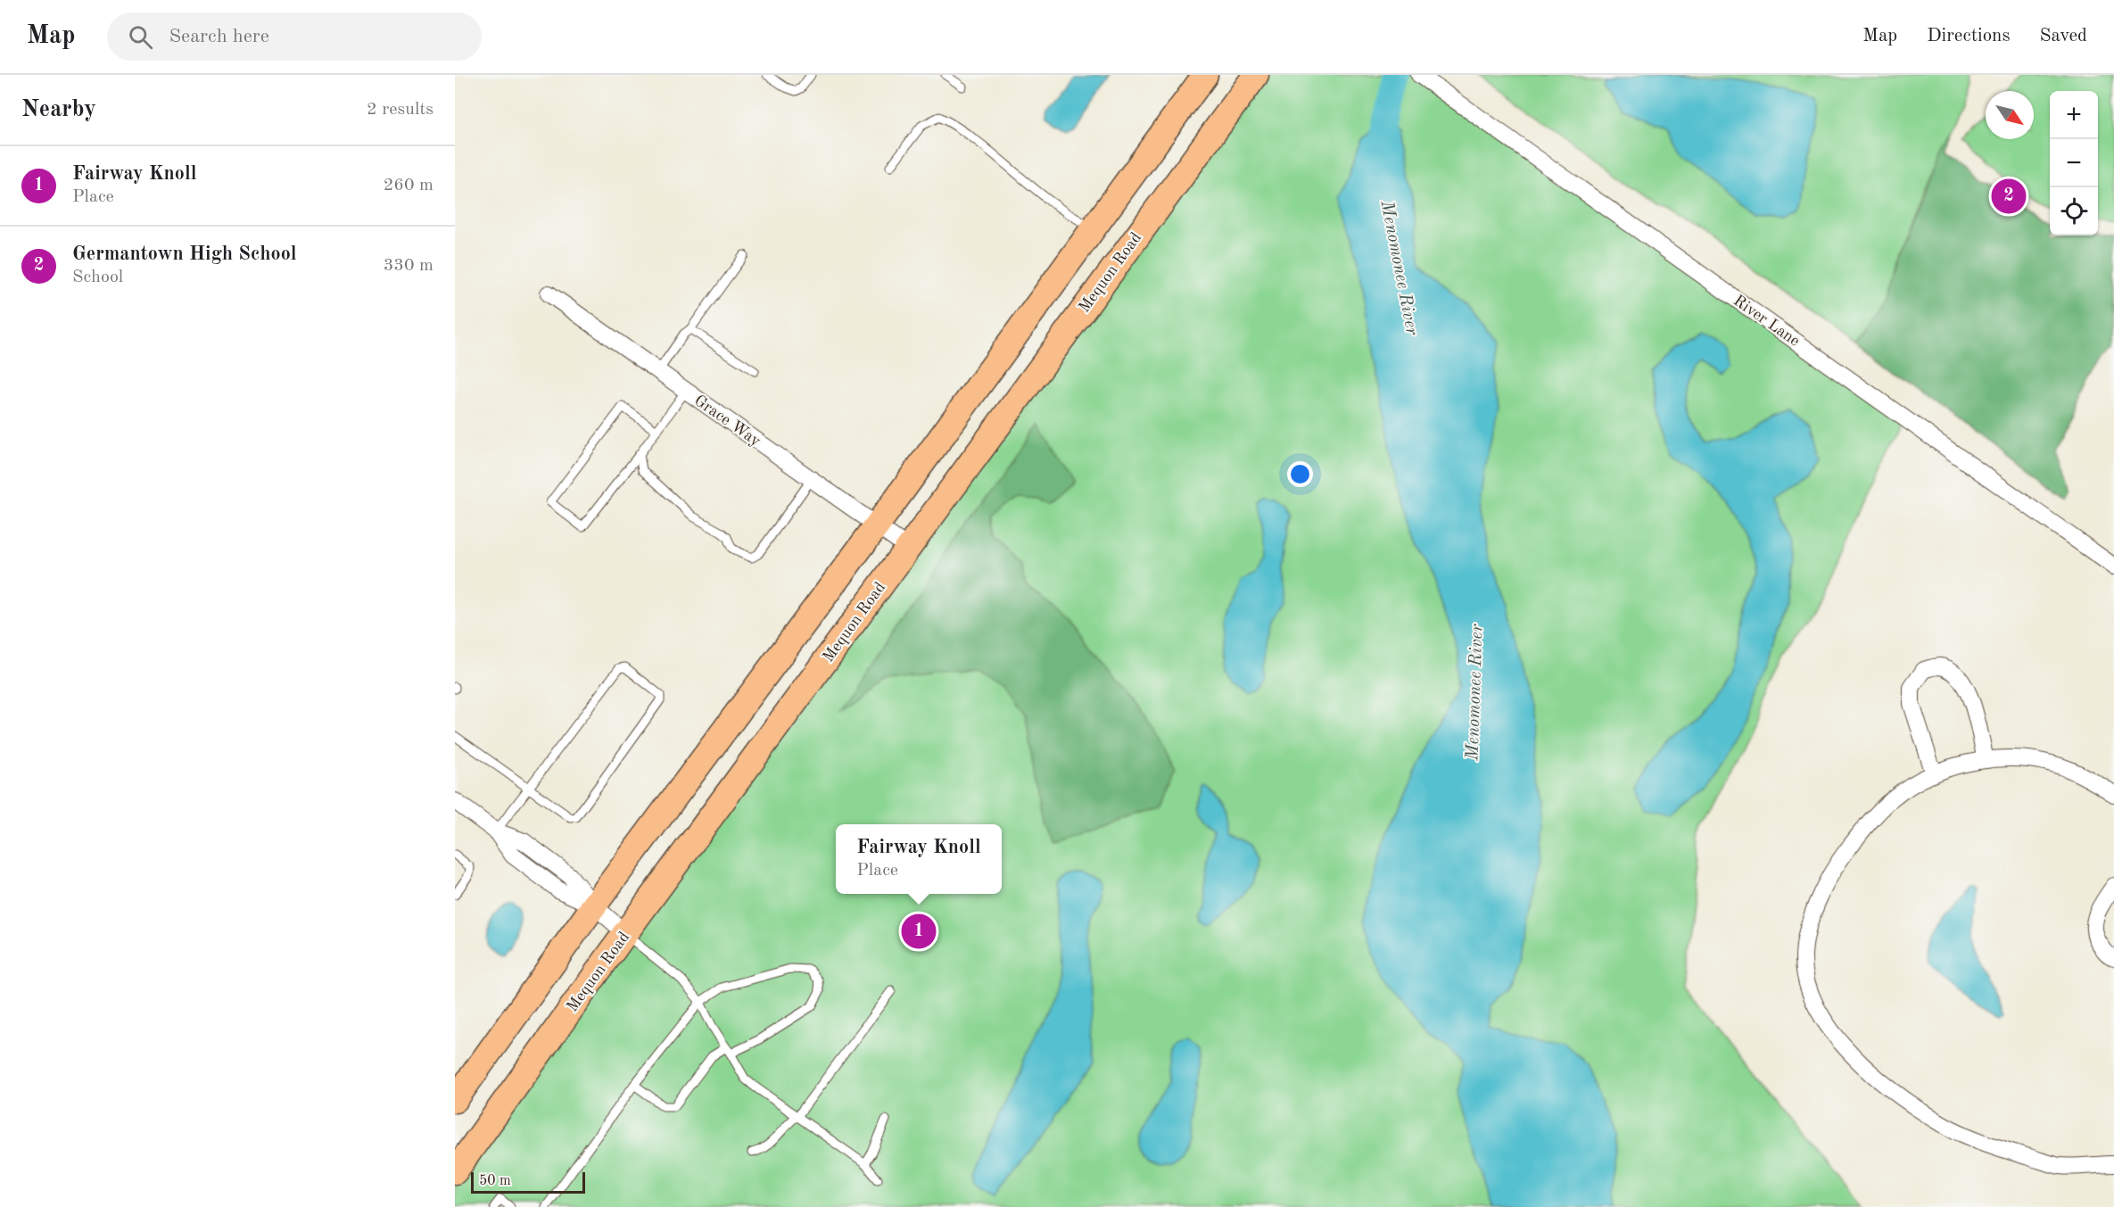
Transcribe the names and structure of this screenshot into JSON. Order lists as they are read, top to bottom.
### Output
{
  "streets": {
    "main road": ["Mequon Road"],
    "street": ["River Lane", "Grace Way"]
  },
  "crossings": [
    ["Mequon Road", "Grace Way"]
  ],
  "water": ["Menomonee River"],
  "scale_bar": "50 m",
  "north": "bottom right",
  "page": {
    "header": "Map",
    "search": "Search here",
    "nav": ["Map", "Directions", "Saved"],
    "heading": ["Nearby", "2 results"],
    "map_buttons": ["+", "−"],
    "list": [
      {
        "mark": "1",
        "name": "Fairway Knoll",
        "note": "Place",
        "value": "260 m"
      },
      {
        "mark": "2",
        "name": "Germantown High School",
        "note": "School",
        "value": "330 m"
      }
    ],
    "pins": ["2", "1"],
    "popup": ["Fairway Knoll", "Place"],
    "scale": "50 m"
  }
}
